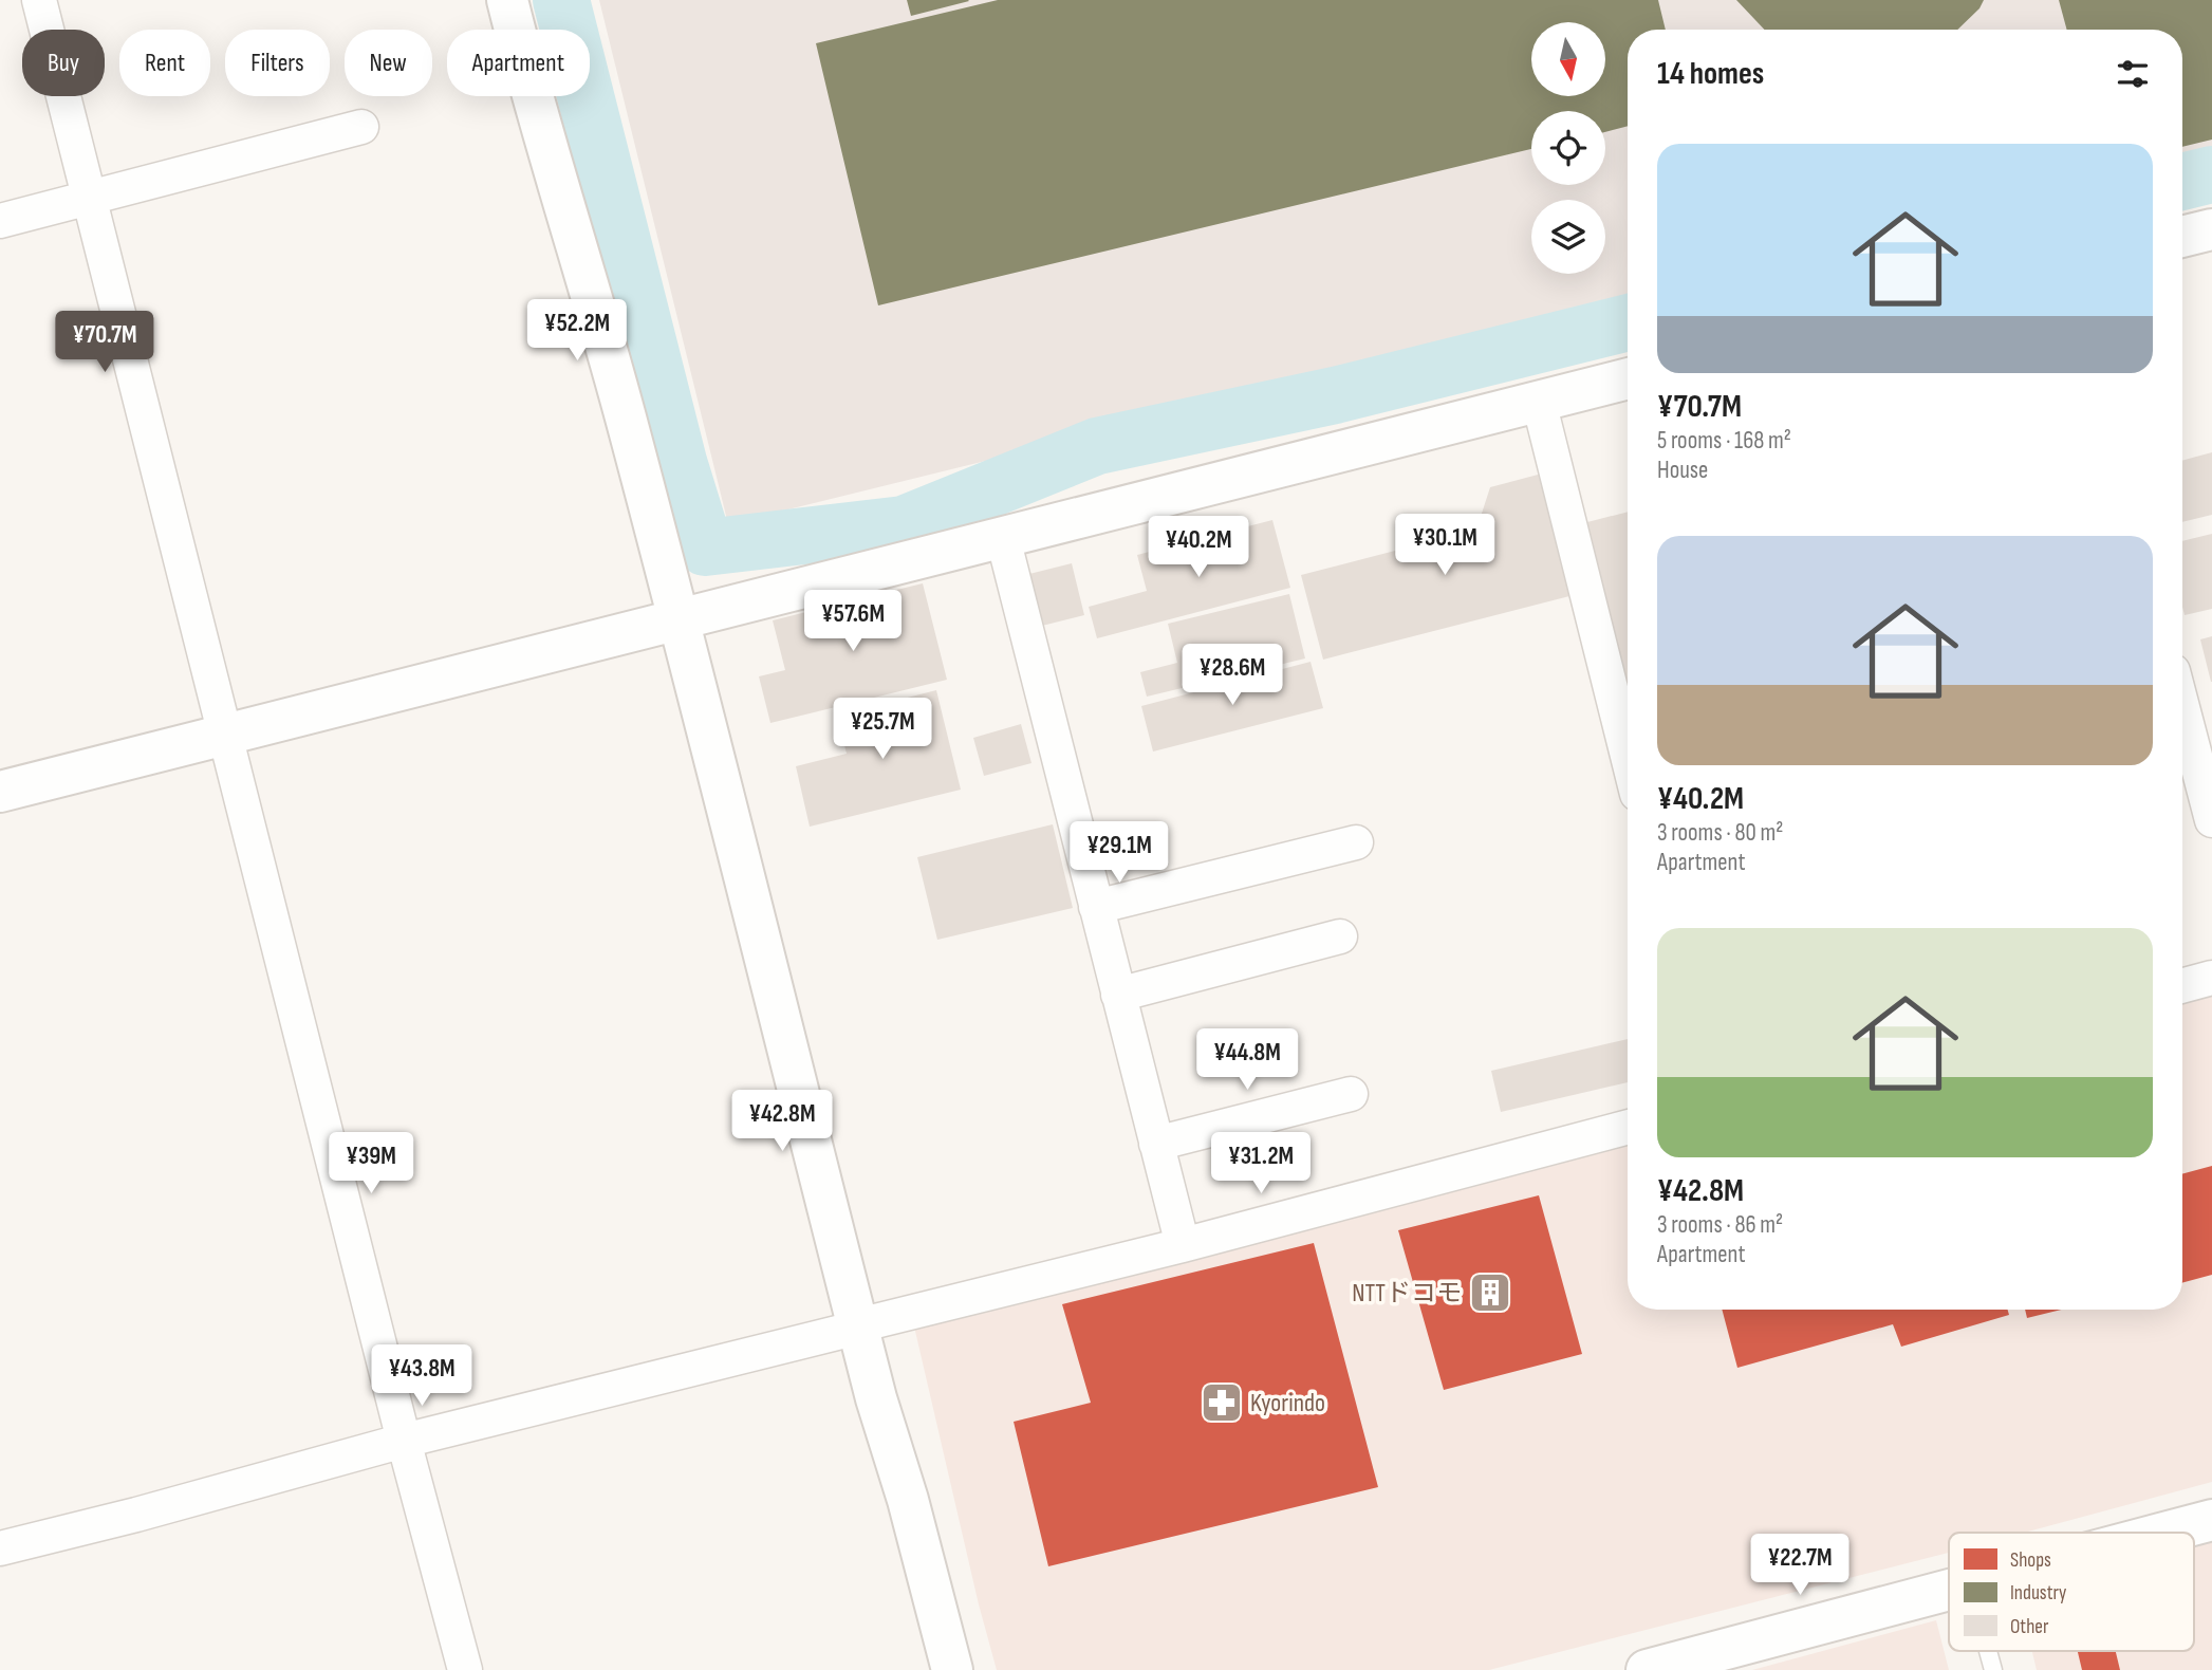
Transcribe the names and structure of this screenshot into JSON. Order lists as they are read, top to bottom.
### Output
{
  "places": {
    "building": ["NTTドコモ"],
    "pharmacy": ["Kyorindo"]
  },
  "legend": ["Shops", "Industry", "Other"],
  "north": "bottom",
  "page": {
    "chip": [
      "Buy",
      "Rent",
      "Filters",
      "New",
      "Apartment"
    ],
    "heading": "14 homes",
    "list": [
      {
        "name": "¥70.7M",
        "note": "5 rooms · 168 m² · House"
      },
      {
        "name": "¥40.2M",
        "note": "3 rooms · 80 m² · Apartment"
      },
      {
        "name": "¥42.8M",
        "note": "3 rooms · 86 m² · Apartment"
      }
    ],
    "price": [
      "¥52.2M",
      "¥70.7M",
      "¥30.1M",
      "¥40.2M",
      "¥57.6M",
      "¥28.6M",
      "¥25.7M",
      "¥29.1M",
      "¥44.8M",
      "¥42.8M",
      "¥39M",
      "¥31.2M",
      "¥43.8M",
      "¥22.7M"
    ]
  }
}
